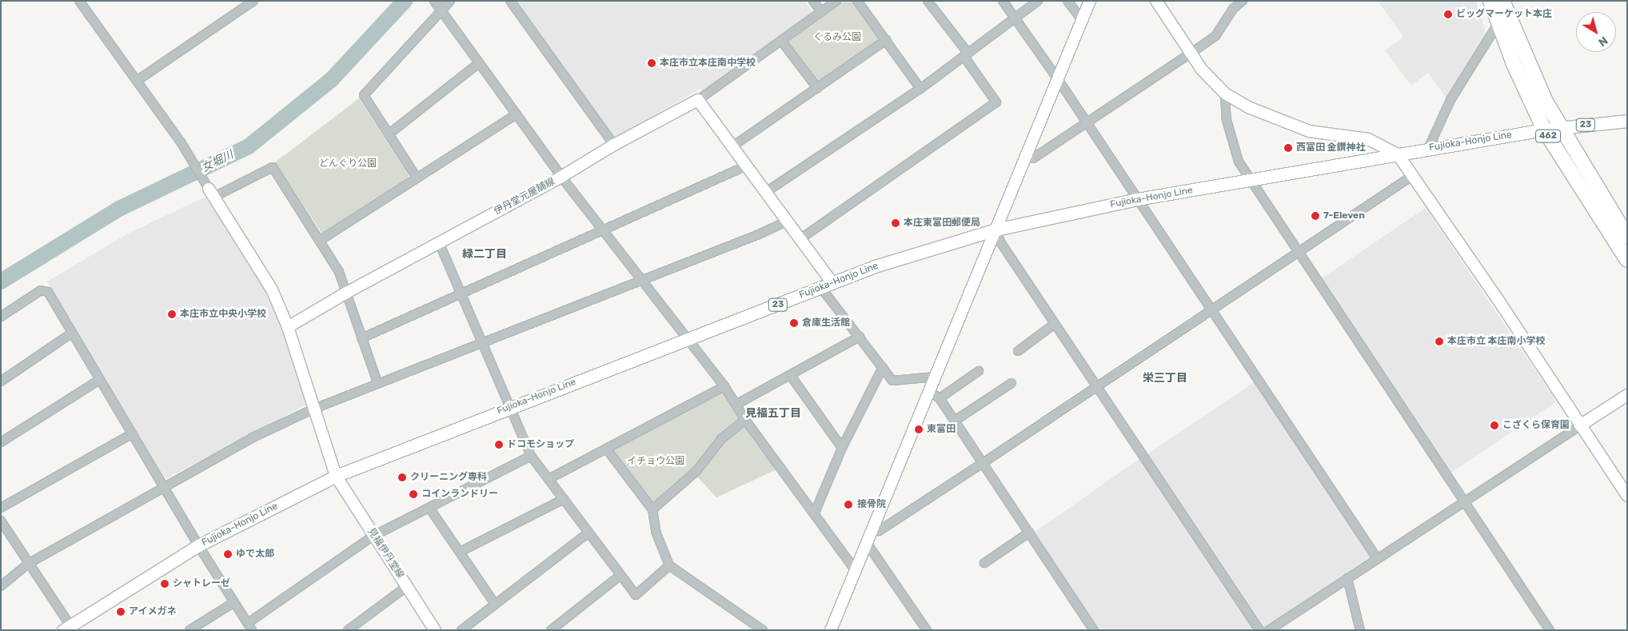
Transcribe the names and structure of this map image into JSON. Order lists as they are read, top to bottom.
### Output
{
  "streets": {
    "highway": ["462"],
    "main road": ["23", "Fujioka-Honjo Line"],
    "street": ["伊丹堂元屋舗線", "見福伊丹堂線"]
  },
  "crossings": [
    ["462", "Fujioka-Honjo Line"],
    ["Fujioka-Honjo Line", "見福伊丹堂線"]
  ],
  "districts": ["緑二丁目", "栄三丁目", "見福五丁目"],
  "water": ["女堀川"],
  "parks": ["くるみ公園", "どんぐり公園", "イチョウ公園"],
  "places": [
    "ビッグマーケット本庄",
    "本庄市立本庄南中学校",
    "西富田 金鑚神社",
    "7-Eleven",
    "本庄東富田郵便局",
    "本庄市立中央小学校",
    "倉庫生活館",
    "本庄市立 本庄南小学校",
    "こざくら保育園",
    "東富田",
    "ドコモショップ",
    "クリーニング専科",
    "コインランドリー",
    "接骨院",
    "ゆで太郎",
    "シャトレーゼ",
    "アイメガネ"
  ],
  "north": "bottom right"
}
